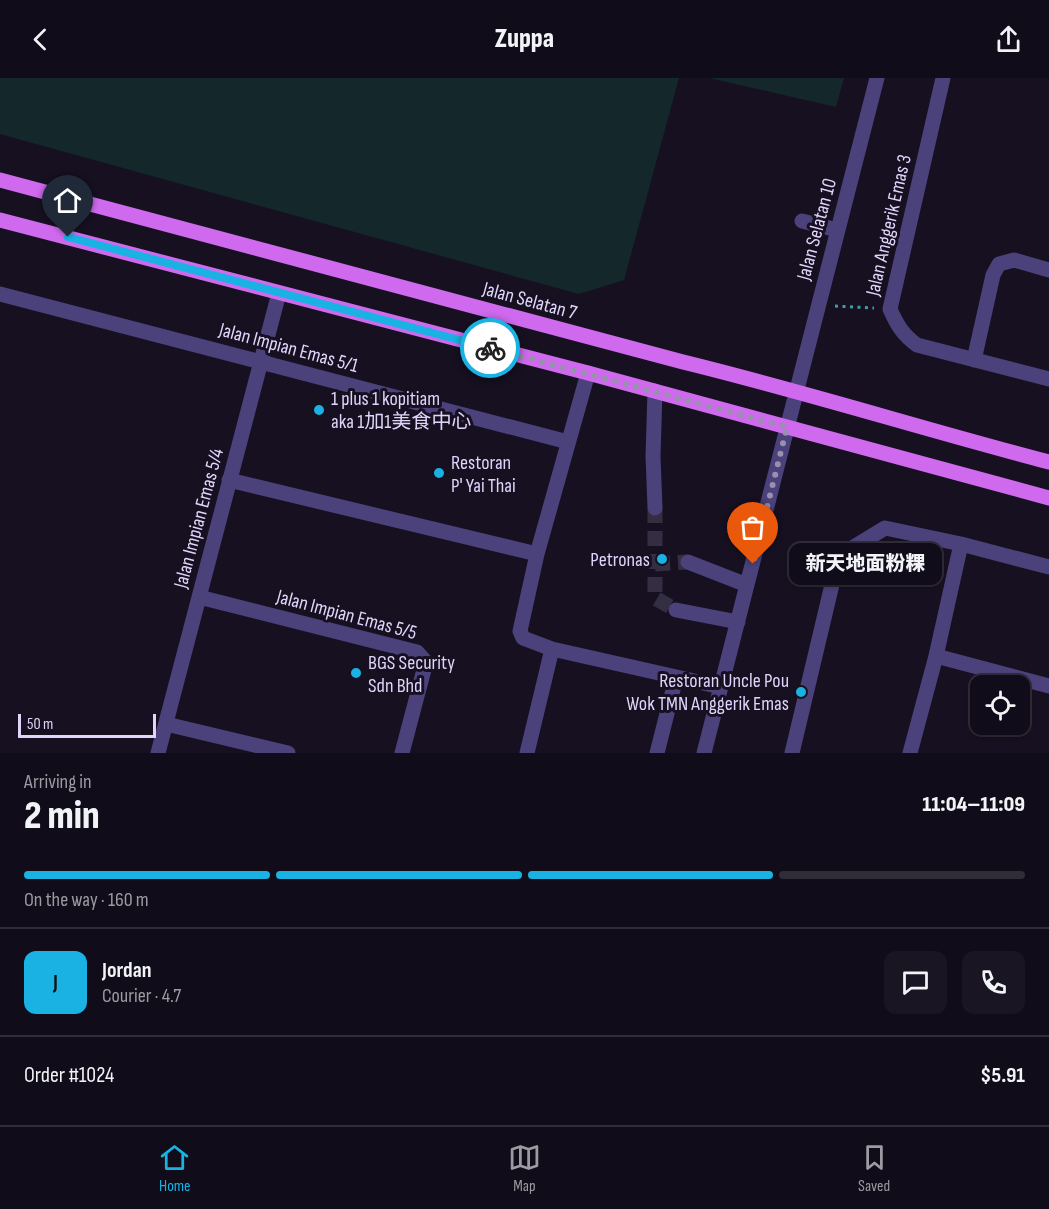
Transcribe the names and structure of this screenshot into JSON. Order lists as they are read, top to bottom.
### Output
{
  "streets": {
    "main road": ["Jalan Selatan 7"],
    "street": [
      "Jalan Anggerik Emas 3",
      "Jalan Selatan 10",
      "Jalan Impian Emas 5/1",
      "Jalan Impian Emas 5/4",
      "Jalan Impian Emas 5/5"
    ]
  },
  "crossings": [
    ["Jalan Selatan 10", "Jalan Selatan 7"],
    ["Jalan Impian Emas 5/1", "Jalan Impian Emas 5/4"],
    ["Jalan Impian Emas 5/4", "Jalan Impian Emas 5/5"]
  ],
  "places": [
    "1 plus 1 kopitiam aka 1加1美食中心",
    "Restoran P' Yai Thai",
    "Petronas",
    "新天地面粉粿",
    "BGS Security Sdn Bhd",
    "Restoran Uncle Pou Wok TMN Anggerik Emas"
  ],
  "scale_bar": "50 m",
  "page": {
    "header": "Zuppa",
    "bubble": "新天地面粉粿",
    "scale": "50 m",
    "heading": ["2 min", "Arriving in", "11:04–11:09"],
    "panel": [
      "Jordan",
      "Courier · 4.7",
      "Order #1024",
      "$5.91"
    ],
    "bar": "On the way · 160 m",
    "round": "J",
    "tabs": ["Home", "Map", "Saved"]
  }
}
